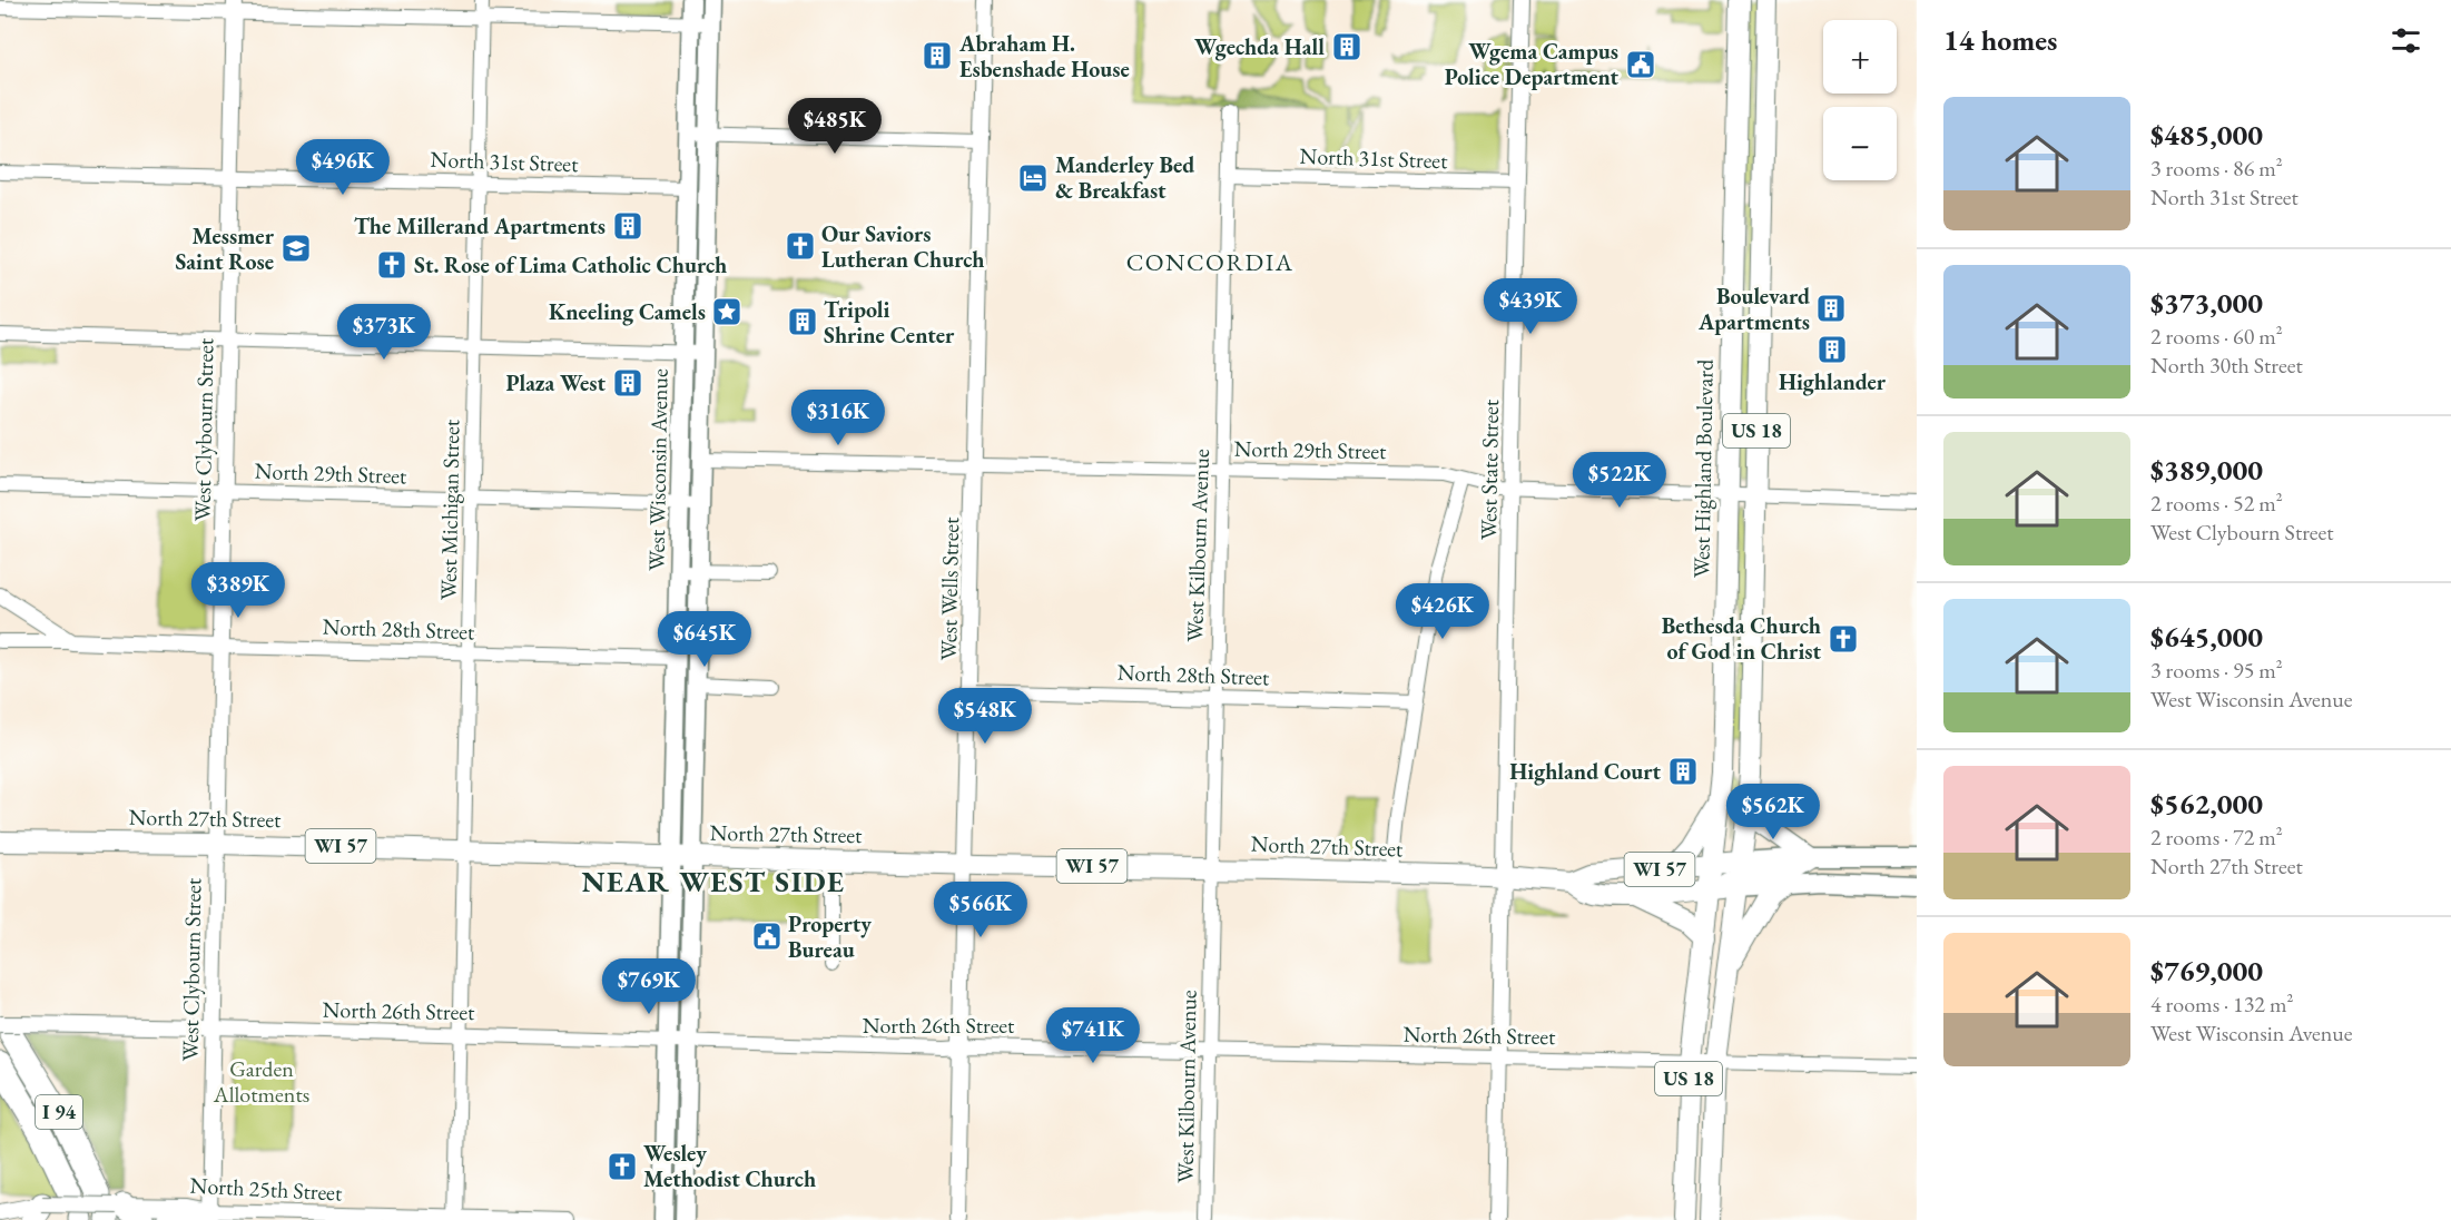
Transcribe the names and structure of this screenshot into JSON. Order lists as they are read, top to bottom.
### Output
{
  "streets": {
    "highway": ["I 94"],
    "main road": [
      "US 18",
      "West Highland Boulevard",
      "West Wisconsin Avenue",
      "North 27th Street",
      "WI 57"
    ],
    "street": [
      "North 31st Street",
      "West Clybourn Street",
      "North 29th Street",
      "West State Street",
      "West Michigan Street",
      "West Kilbourn Avenue",
      "West Wells Street",
      "North 28th Street",
      "North 26th Street",
      "North 25th Street"
    ]
  },
  "crossings": [
    ["North 31st Street", "West Clybourn Street"],
    ["North 31st Street", "West Wisconsin Avenue"],
    ["North 31st Street", "West State Street"],
    ["North 31st Street", "West Michigan Street"],
    ["North 31st Street", "West Kilbourn Avenue"],
    ["West Clybourn Street", "North 29th Street"],
    ["West Clybourn Street", "North 28th Street"],
    ["West Clybourn Street", "North 27th Street"],
    ["West Clybourn Street", "North 26th Street"],
    ["West Clybourn Street", "North 25th Street"],
    ["US 18", "West Highland Boulevard"],
    ["US 18", "North 27th Street"],
    ["US 18", "WI 57"],
    ["US 18", "North 26th Street"],
    ["North 29th Street", "West Highland Boulevard"],
    ["North 29th Street", "West Wisconsin Avenue"],
    ["North 29th Street", "West State Street"],
    ["North 29th Street", "West Michigan Street"],
    ["North 29th Street", "West Kilbourn Avenue"],
    ["North 29th Street", "West Wells Street"],
    ["West Highland Boulevard", "North 27th Street"],
    ["West Highland Boulevard", "WI 57"],
    ["West Wisconsin Avenue", "North 28th Street"],
    ["West Wisconsin Avenue", "North 27th Street"],
    ["West Wisconsin Avenue", "North 26th Street"],
    ["West State Street", "North 27th Street"],
    ["West State Street", "North 26th Street"],
    ["West Michigan Street", "North 28th Street"],
    ["West Michigan Street", "North 27th Street"],
    ["West Michigan Street", "North 26th Street"],
    ["West Michigan Street", "North 25th Street"],
    ["West Kilbourn Avenue", "North 28th Street"],
    ["West Kilbourn Avenue", "North 27th Street"],
    ["West Kilbourn Avenue", "North 26th Street"],
    ["West Wells Street", "North 28th Street"],
    ["West Wells Street", "North 27th Street"],
    ["West Wells Street", "North 26th Street"],
    ["North 27th Street", "WI 57"],
    ["North 26th Street", "I 94"],
    ["I 94", "North 25th Street"]
  ],
  "districts": ["CONCORDIA", "NEAR WEST SIDE"],
  "parks": ["Garden Allotments"],
  "places": {
    "building": [
      "Wgechda Hall",
      "Abraham H. Esbenshade House",
      "The Millerand Apartments",
      "Boulevard Apartments",
      "Tripoli Shrine Center",
      "Highlander",
      "Plaza West",
      "Highland Court"
    ],
    "public building": ["Wgema Campus Police Department", "Property Bureau"],
    "hotel": ["Manderley Bed & Breakfast"],
    "church": [
      "Our Saviors Lutheran Church",
      "St. Rose of Lima Catholic Church",
      "Bethesda Church of God in Christ",
      "Wesley Methodist Church"
    ],
    "school or university": ["Messmer Saint Rose"],
    "place": ["Kneeling Camels"]
  },
  "page": {
    "heading": "14 homes",
    "map_buttons": ["+", "−"],
    "list": [
      {
        "name": "$485,000",
        "note": "3 rooms · 86 m² · North 31st Street"
      },
      {
        "name": "$373,000",
        "note": "2 rooms · 60 m² · North 30th Street"
      },
      {
        "name": "$389,000",
        "note": "2 rooms · 52 m² · West Clybourn Street"
      },
      {
        "name": "$645,000",
        "note": "3 rooms · 95 m² · West Wisconsin Avenue"
      },
      {
        "name": "$562,000",
        "note": "2 rooms · 72 m² · North 27th Street"
      },
      {
        "name": "$769,000",
        "note": "4 rooms · 132 m² · West Wisconsin Avenue"
      }
    ],
    "price": [
      "$485K",
      "$496K",
      "$439K",
      "$373K",
      "$316K",
      "$522K",
      "$389K",
      "$426K",
      "$645K",
      "$548K",
      "$562K",
      "$566K",
      "$769K",
      "$741K"
    ]
  }
}
